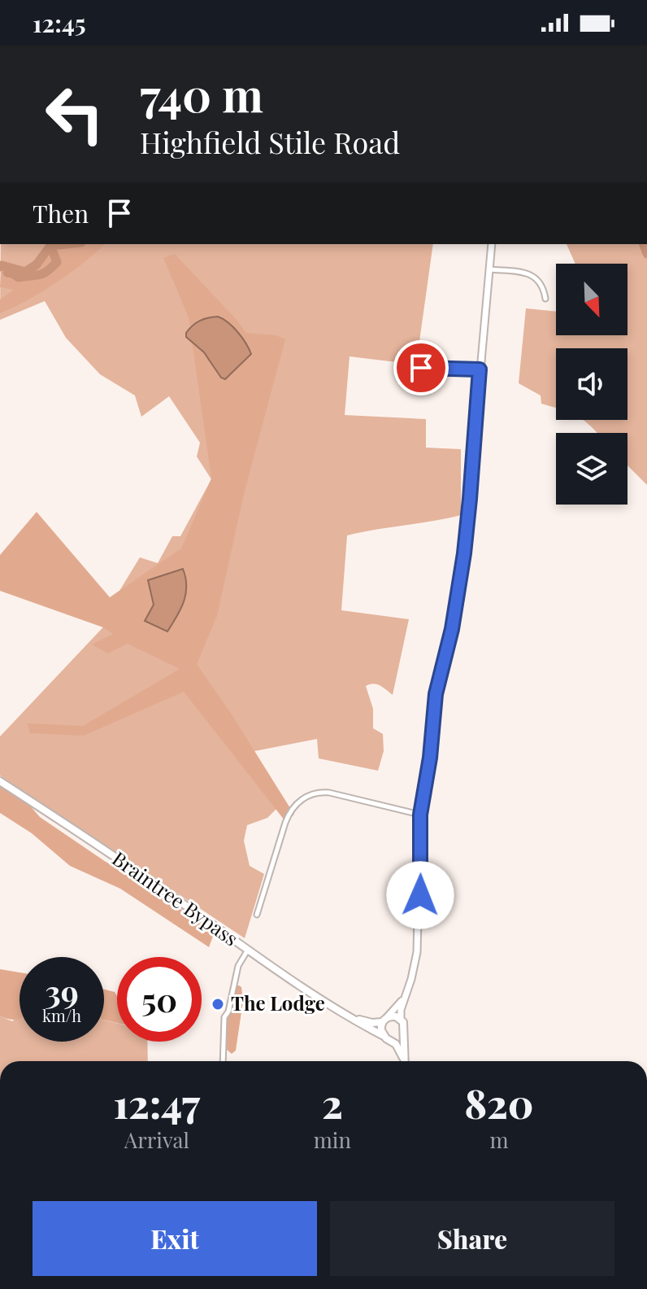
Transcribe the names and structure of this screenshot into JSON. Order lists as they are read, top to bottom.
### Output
{
  "streets": {
    "highway": ["Braintree Bypass"]
  },
  "places": ["The Lodge"],
  "north": "bottom right",
  "page": {
    "status": "12:45",
    "turn": ["740 m", "Highfield Stile Road"],
    "then": "Then",
    "speed": "39 km/h",
    "limit": "50",
    "eta": [
      "12:47",
      "Arrival",
      "2",
      "min",
      "820",
      "m"
    ],
    "buttons": ["Exit", "Share"]
  }
}
